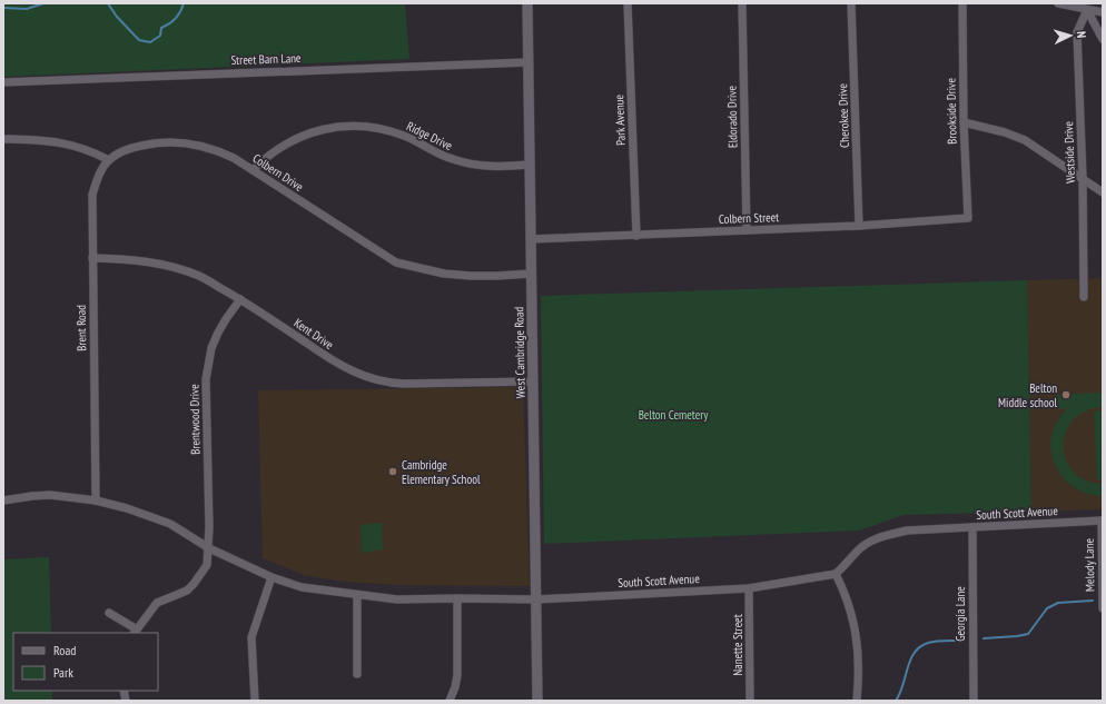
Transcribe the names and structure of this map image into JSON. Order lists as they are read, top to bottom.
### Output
{
  "streets": {
    "street": [
      "Street Barn Lane",
      "Brookside Drive",
      "Cherokee Drive",
      "Eldorado Drive",
      "Park Avenue",
      "Ridge Drive",
      "Westside Drive",
      "Colbern Drive",
      "Colbern Street",
      "Brent Road",
      "Kent Drive",
      "West Cambridge Road",
      "Brentwood Drive",
      "South Scott Avenue",
      "Melody Lane",
      "Georgia Lane",
      "Nanette Street"
    ]
  },
  "crossings": [
    ["Street Barn Lane", "West Cambridge Road"],
    ["Brookside Drive", "Colbern Street"],
    ["Cherokee Drive", "Colbern Street"],
    ["Eldorado Drive", "Colbern Street"],
    ["Park Avenue", "Colbern Street"],
    ["Ridge Drive", "Colbern Drive"],
    ["Ridge Drive", "West Cambridge Road"],
    ["Colbern Drive", "Brent Road"],
    ["Colbern Drive", "West Cambridge Road"],
    ["Colbern Street", "West Cambridge Road"],
    ["Brent Road", "Kent Drive"],
    ["Kent Drive", "West Cambridge Road"],
    ["Kent Drive", "Brentwood Drive"],
    ["West Cambridge Road", "South Scott Avenue"],
    ["Brentwood Drive", "South Scott Avenue"],
    ["South Scott Avenue", "Melody Lane"],
    ["South Scott Avenue", "Georgia Lane"],
    ["South Scott Avenue", "Nanette Street"]
  ],
  "parks": ["Belton Cemetery"],
  "places": ["Belton Middle school", "Cambridge Elementary School"],
  "legend": ["Road", "Park"],
  "north": "right"
}
